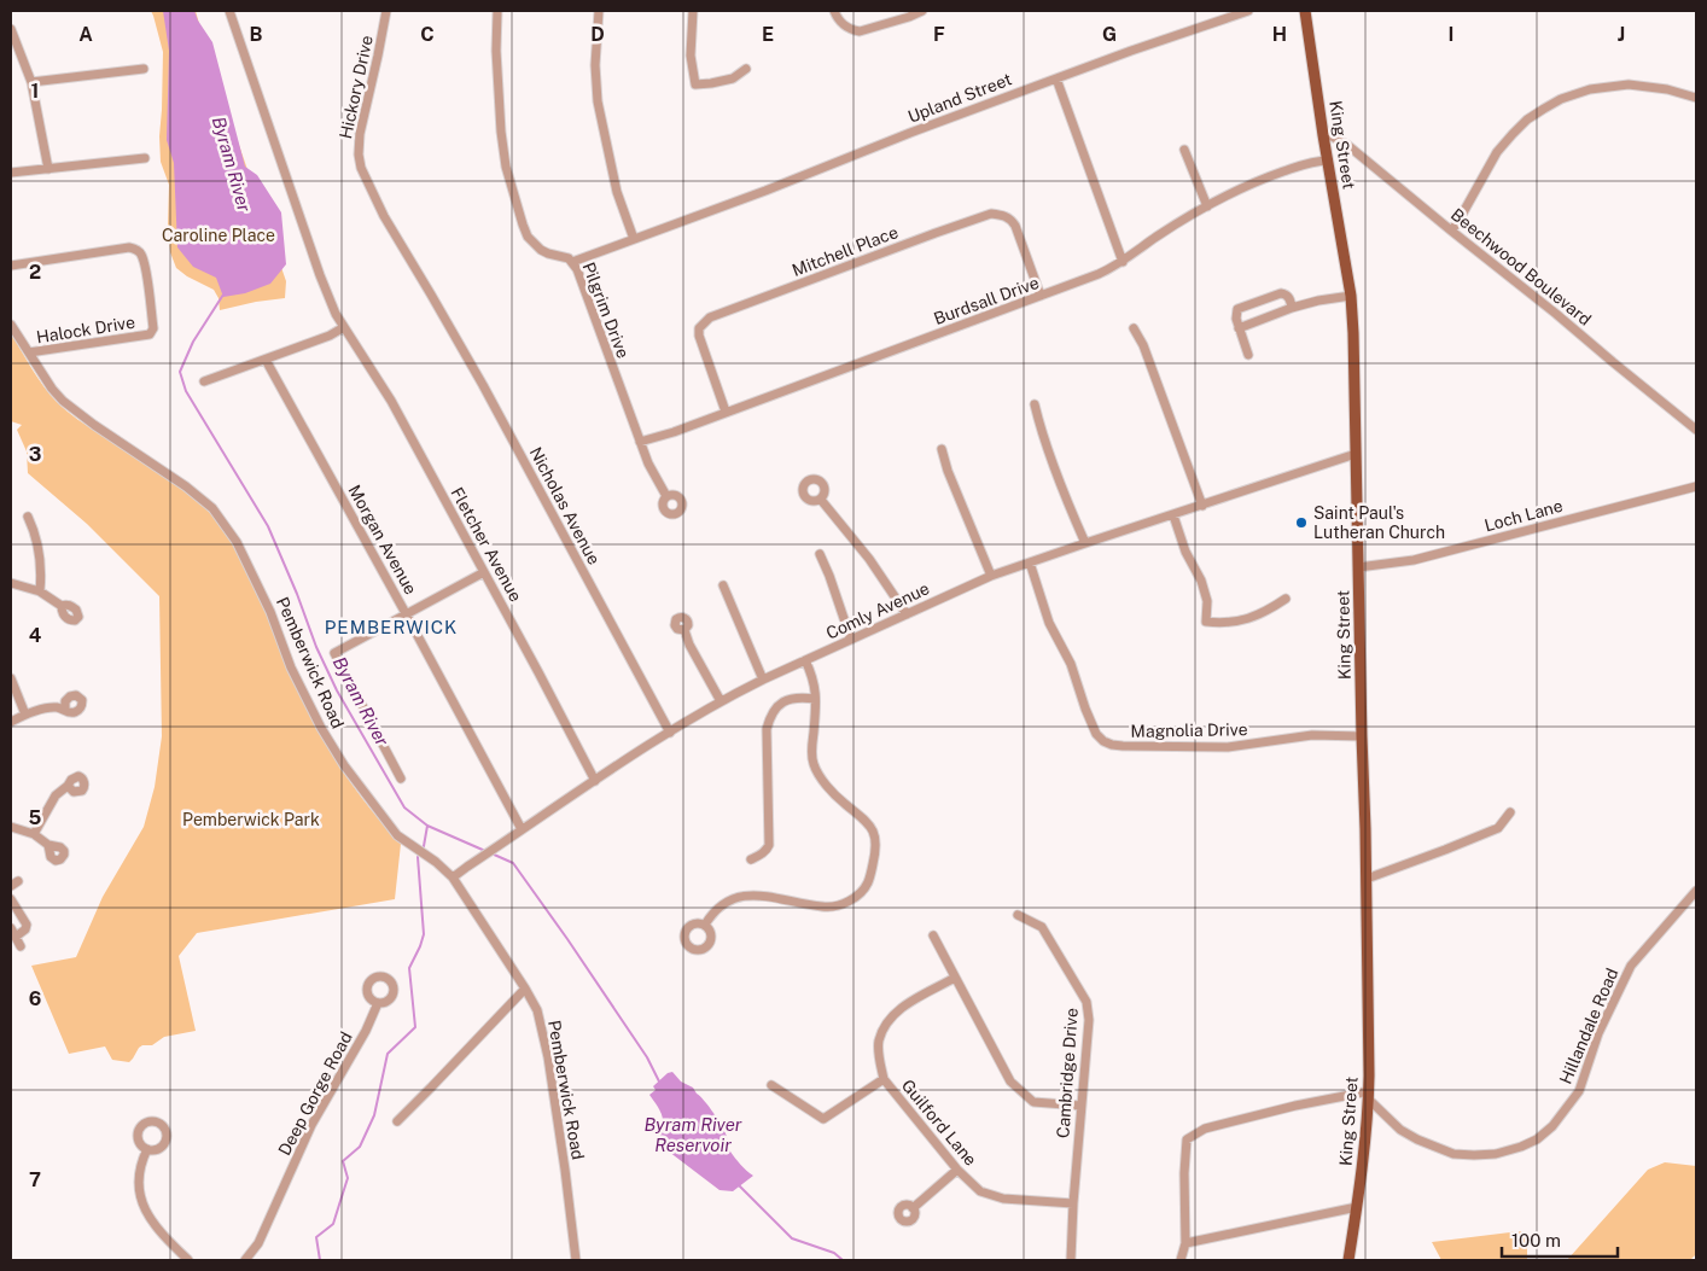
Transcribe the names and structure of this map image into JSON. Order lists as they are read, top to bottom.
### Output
{
  "streets": {
    "main road": ["King Street"],
    "street": [
      "Hickory Drive",
      "Upland Street",
      "Mitchell Place",
      "Beechwood Boulevard",
      "Burdsall Drive",
      "Pilgrim Drive",
      "Halock Drive",
      "Nicholas Avenue",
      "Loch Lane",
      "Morgan Avenue",
      "Fletcher Avenue",
      "Comly Avenue",
      "Pemberwick Road",
      "Magnolia Drive",
      "Hillandale Road",
      "Cambridge Drive",
      "Deep Gorge Road",
      "Guilford Lane"
    ]
  },
  "crossings": [
    ["Hickory Drive", "Nicholas Avenue"],
    ["Upland Street", "Pilgrim Drive"],
    ["King Street", "Beechwood Boulevard"],
    ["King Street", "Burdsall Drive"],
    ["King Street", "Loch Lane"],
    ["King Street", "Comly Avenue"],
    ["King Street", "Magnolia Drive"],
    ["King Street", "Hillandale Road"],
    ["Mitchell Place", "Burdsall Drive"],
    ["Burdsall Drive", "Pilgrim Drive"],
    ["Halock Drive", "Pemberwick Road"],
    ["Nicholas Avenue", "Comly Avenue"],
    ["Morgan Avenue", "Comly Avenue"],
    ["Fletcher Avenue", "Comly Avenue"],
    ["Comly Avenue", "Pemberwick Road"],
    ["Comly Avenue", "Magnolia Drive"],
    ["Cambridge Drive", "Guilford Lane"]
  ],
  "districts": ["PEMBERWICK"],
  "water": ["Byram River", "Byram River Reservoir"],
  "parks": ["Caroline Place", "Pemberwick Park"],
  "places": ["Saint Paul's Lutheran Church"],
  "scale_bar": "100 m",
  "grid": {
    "columns": [
      "A",
      "B",
      "C",
      "D",
      "E",
      "F",
      "G",
      "H",
      "I",
      "J"
    ],
    "rows": [
      "1",
      "2",
      "3",
      "4",
      "5",
      "6",
      "7"
    ]
  }
}
